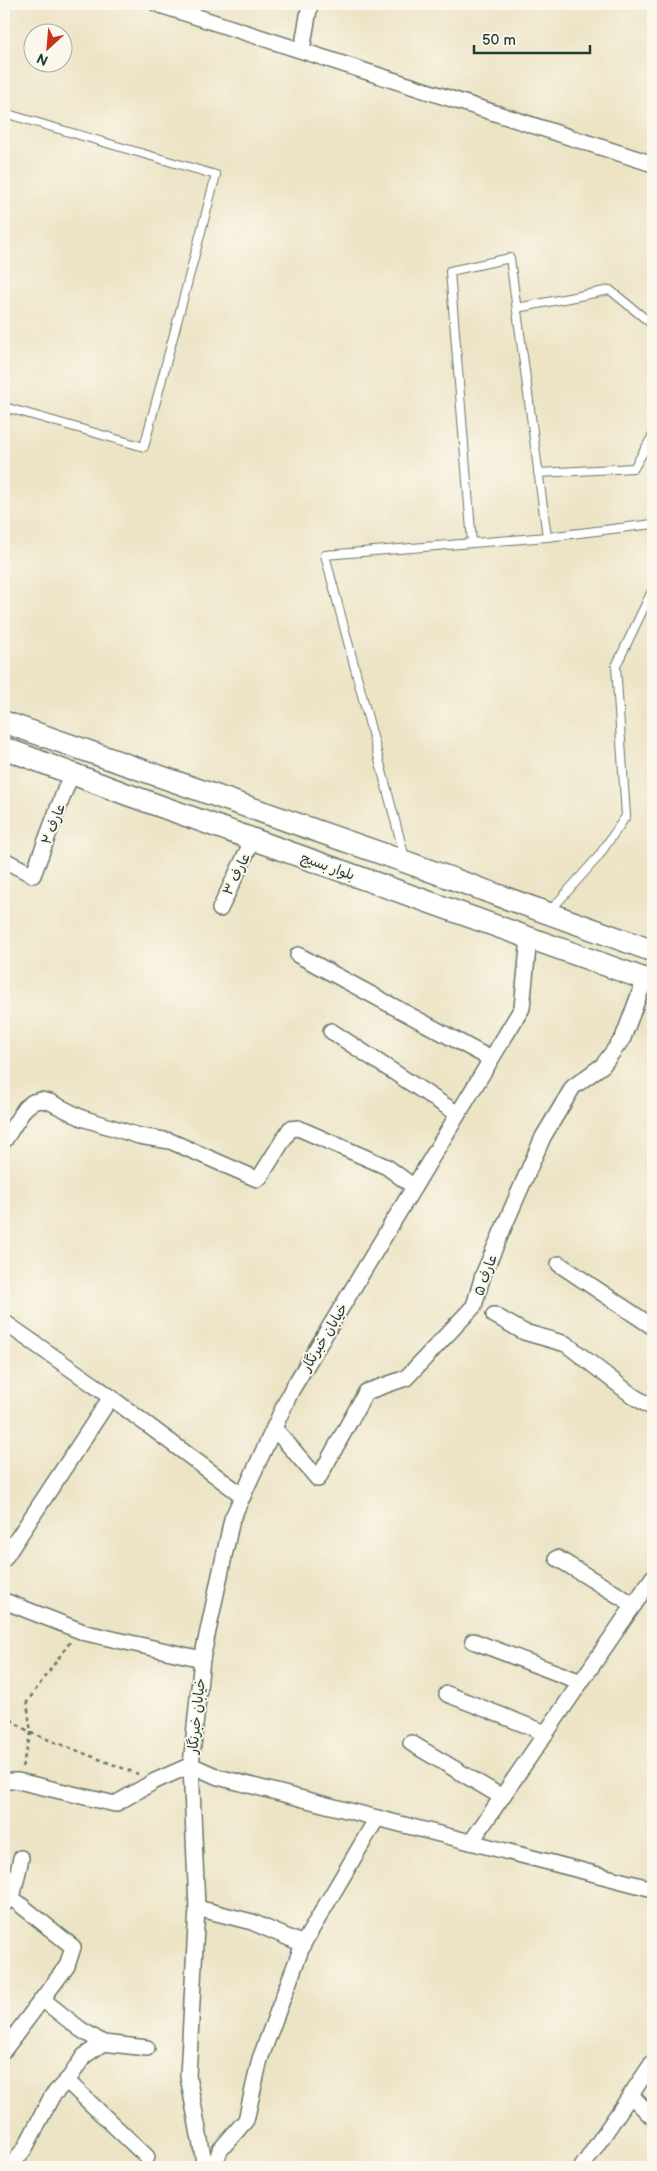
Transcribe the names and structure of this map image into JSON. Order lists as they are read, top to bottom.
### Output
{
  "streets": {
    "main road": ["بلوار بسیج"],
    "street": [
      "عارف ۲",
      "عارف ۳",
      "عارف ۵",
      "خیابان خبرنگار"
    ]
  },
  "crossings": [
    ["عارف ۲", "بلوار بسیج"],
    ["بلوار بسیج", "عارف ۳"],
    ["بلوار بسیج", "عارف ۵"],
    ["بلوار بسیج", "خیابان خبرنگار"],
    ["عارف ۵", "خیابان خبرنگار"]
  ],
  "scale_bar": "50 m",
  "north": "bottom left"
}
